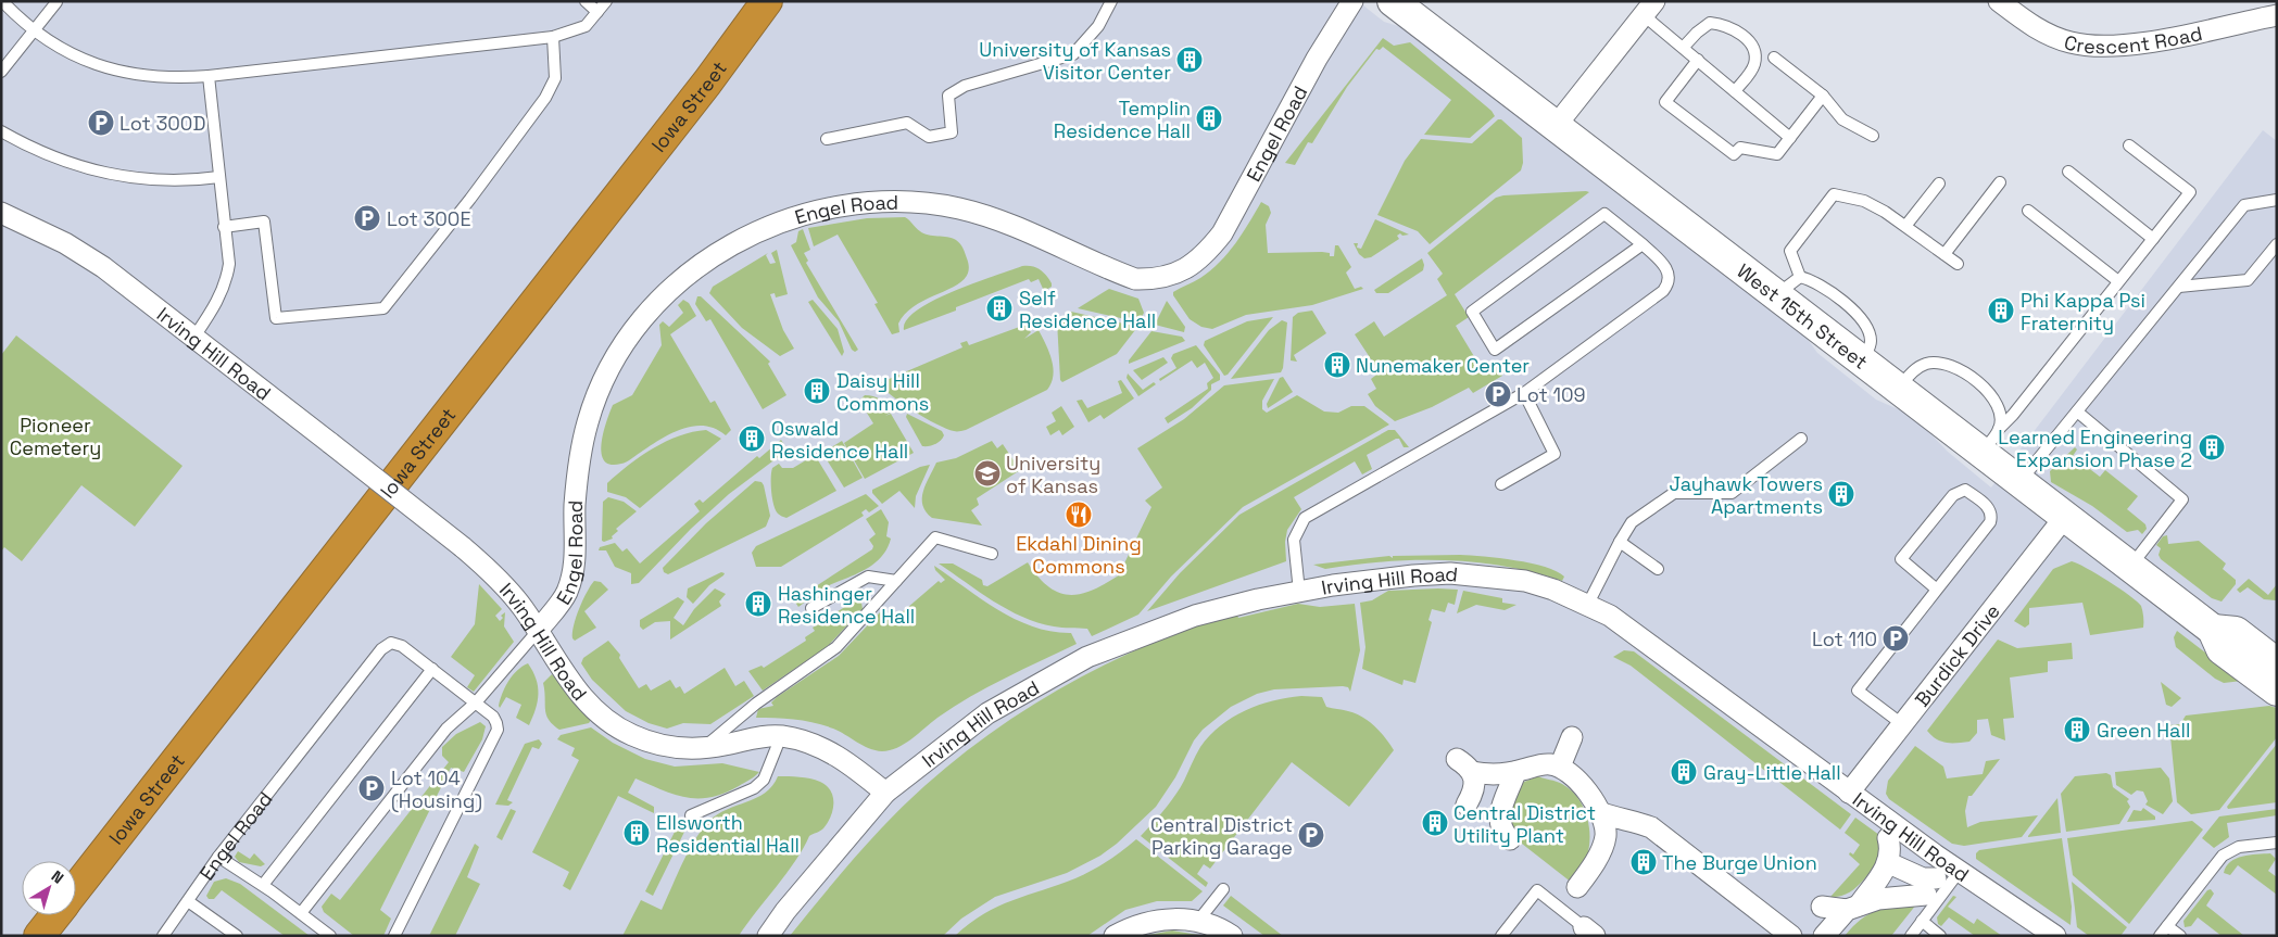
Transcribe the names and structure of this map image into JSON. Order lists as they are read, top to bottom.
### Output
{
  "streets": {
    "highway": ["Iowa Street"],
    "street": [
      "Crescent Road",
      "Engel Road",
      "West 15th Street",
      "Irving Hill Road",
      "Burdick Drive"
    ]
  },
  "crossings": [
    ["Engel Road", "Irving Hill Road"],
    ["West 15th Street", "Burdick Drive"],
    ["Irving Hill Road", "Burdick Drive"]
  ],
  "parks": ["Pioneer Cemetery"],
  "places": {
    "building": [
      "University of Kansas Visitor Center",
      "Templin Residence Hall",
      "Self Residence Hall",
      "Phi Kappa Psi Fraternity",
      "Nunemaker Center",
      "Daisy Hill Commons",
      "Oswald Residence Hall",
      "Learned Engineering Expansion Phase 2",
      "Jayhawk Towers Apartments",
      "Hashinger Residence Hall",
      "Green Hall",
      "Gray-Little Hall",
      "Central District Utility Plant",
      "Ellsworth Residential Hall",
      "The Burge Union"
    ],
    "parking": [
      "Lot 300D",
      "Lot 300E",
      "Lot 109",
      "Lot 110",
      "Lot 104 (Housing)",
      "Central District Parking Garage"
    ],
    "school or university": ["University of Kansas"],
    "restaurant": ["Ekdahl Dining Commons"]
  },
  "north": "top right"
}
